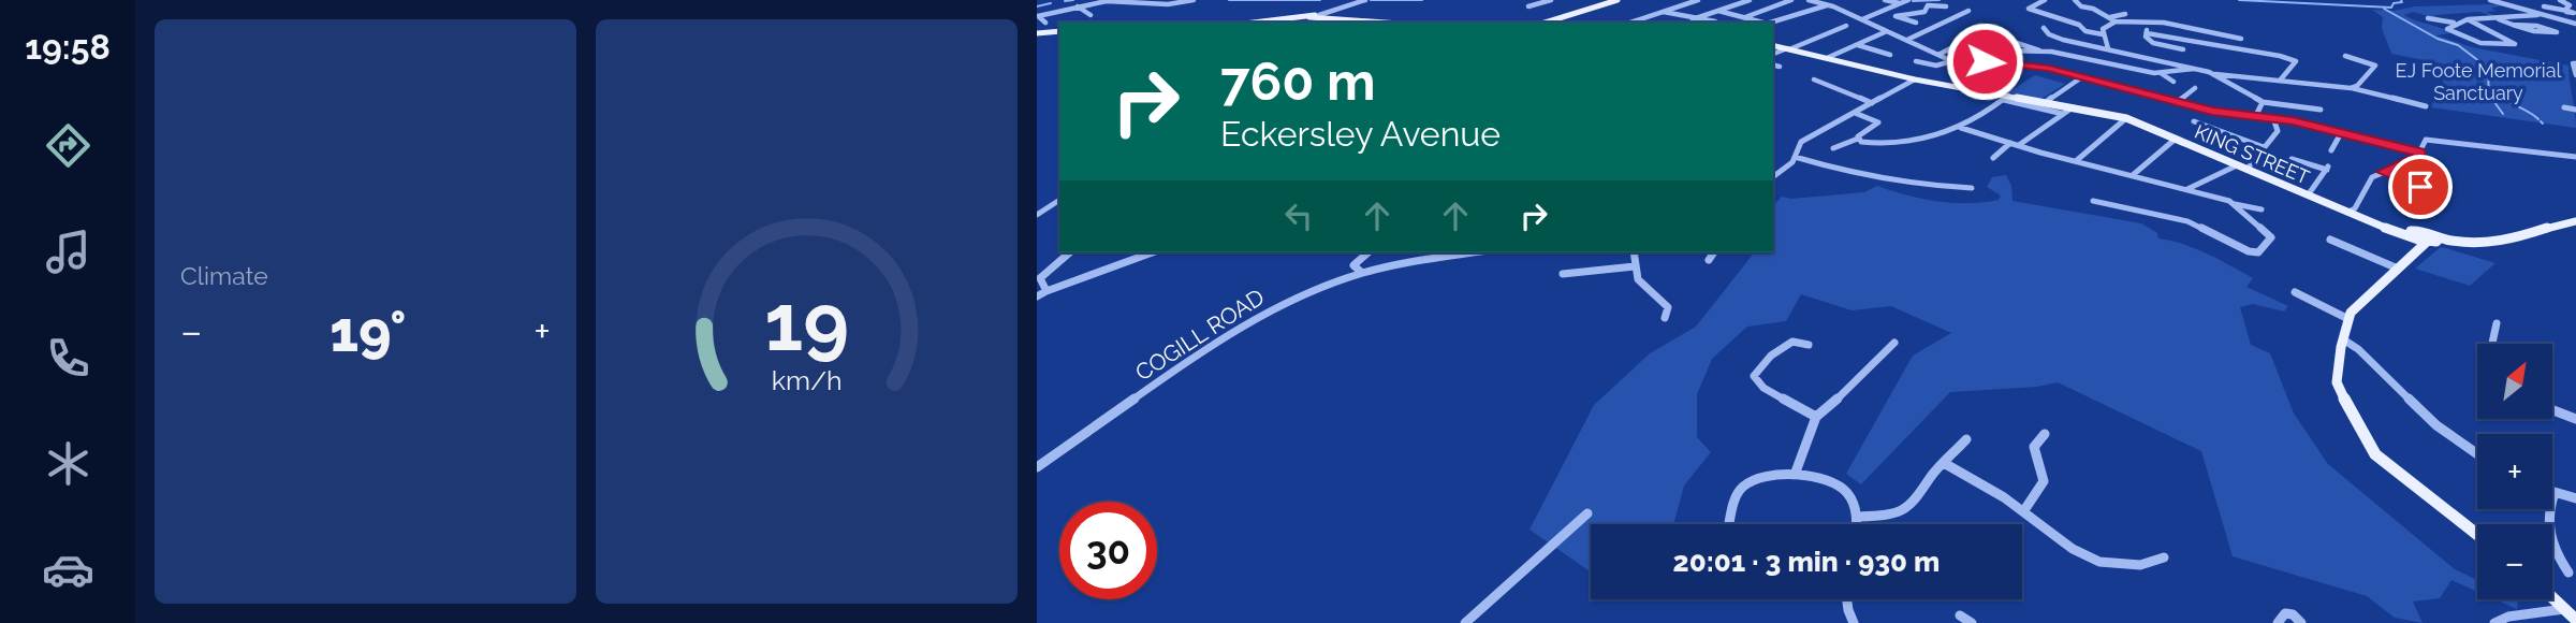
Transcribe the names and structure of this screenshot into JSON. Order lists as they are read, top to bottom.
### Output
{
  "streets": {
    "main road": ["KING STREET"],
    "street": ["COGILL ROAD"]
  },
  "parks": ["EJ Foote Memorial Sanctuary"],
  "north": "top right",
  "page": {
    "tabs": "19:58",
    "tile": "Climate",
    "turn": ["760 m", "Eckersley Avenue"],
    "heat": ["−", "19°", "+"],
    "map_buttons": ["+", "−"],
    "limit": "30",
    "trip": "20:01 · 3 min · 930 m",
    "gauge": ["19", "km/h"]
  }
}
